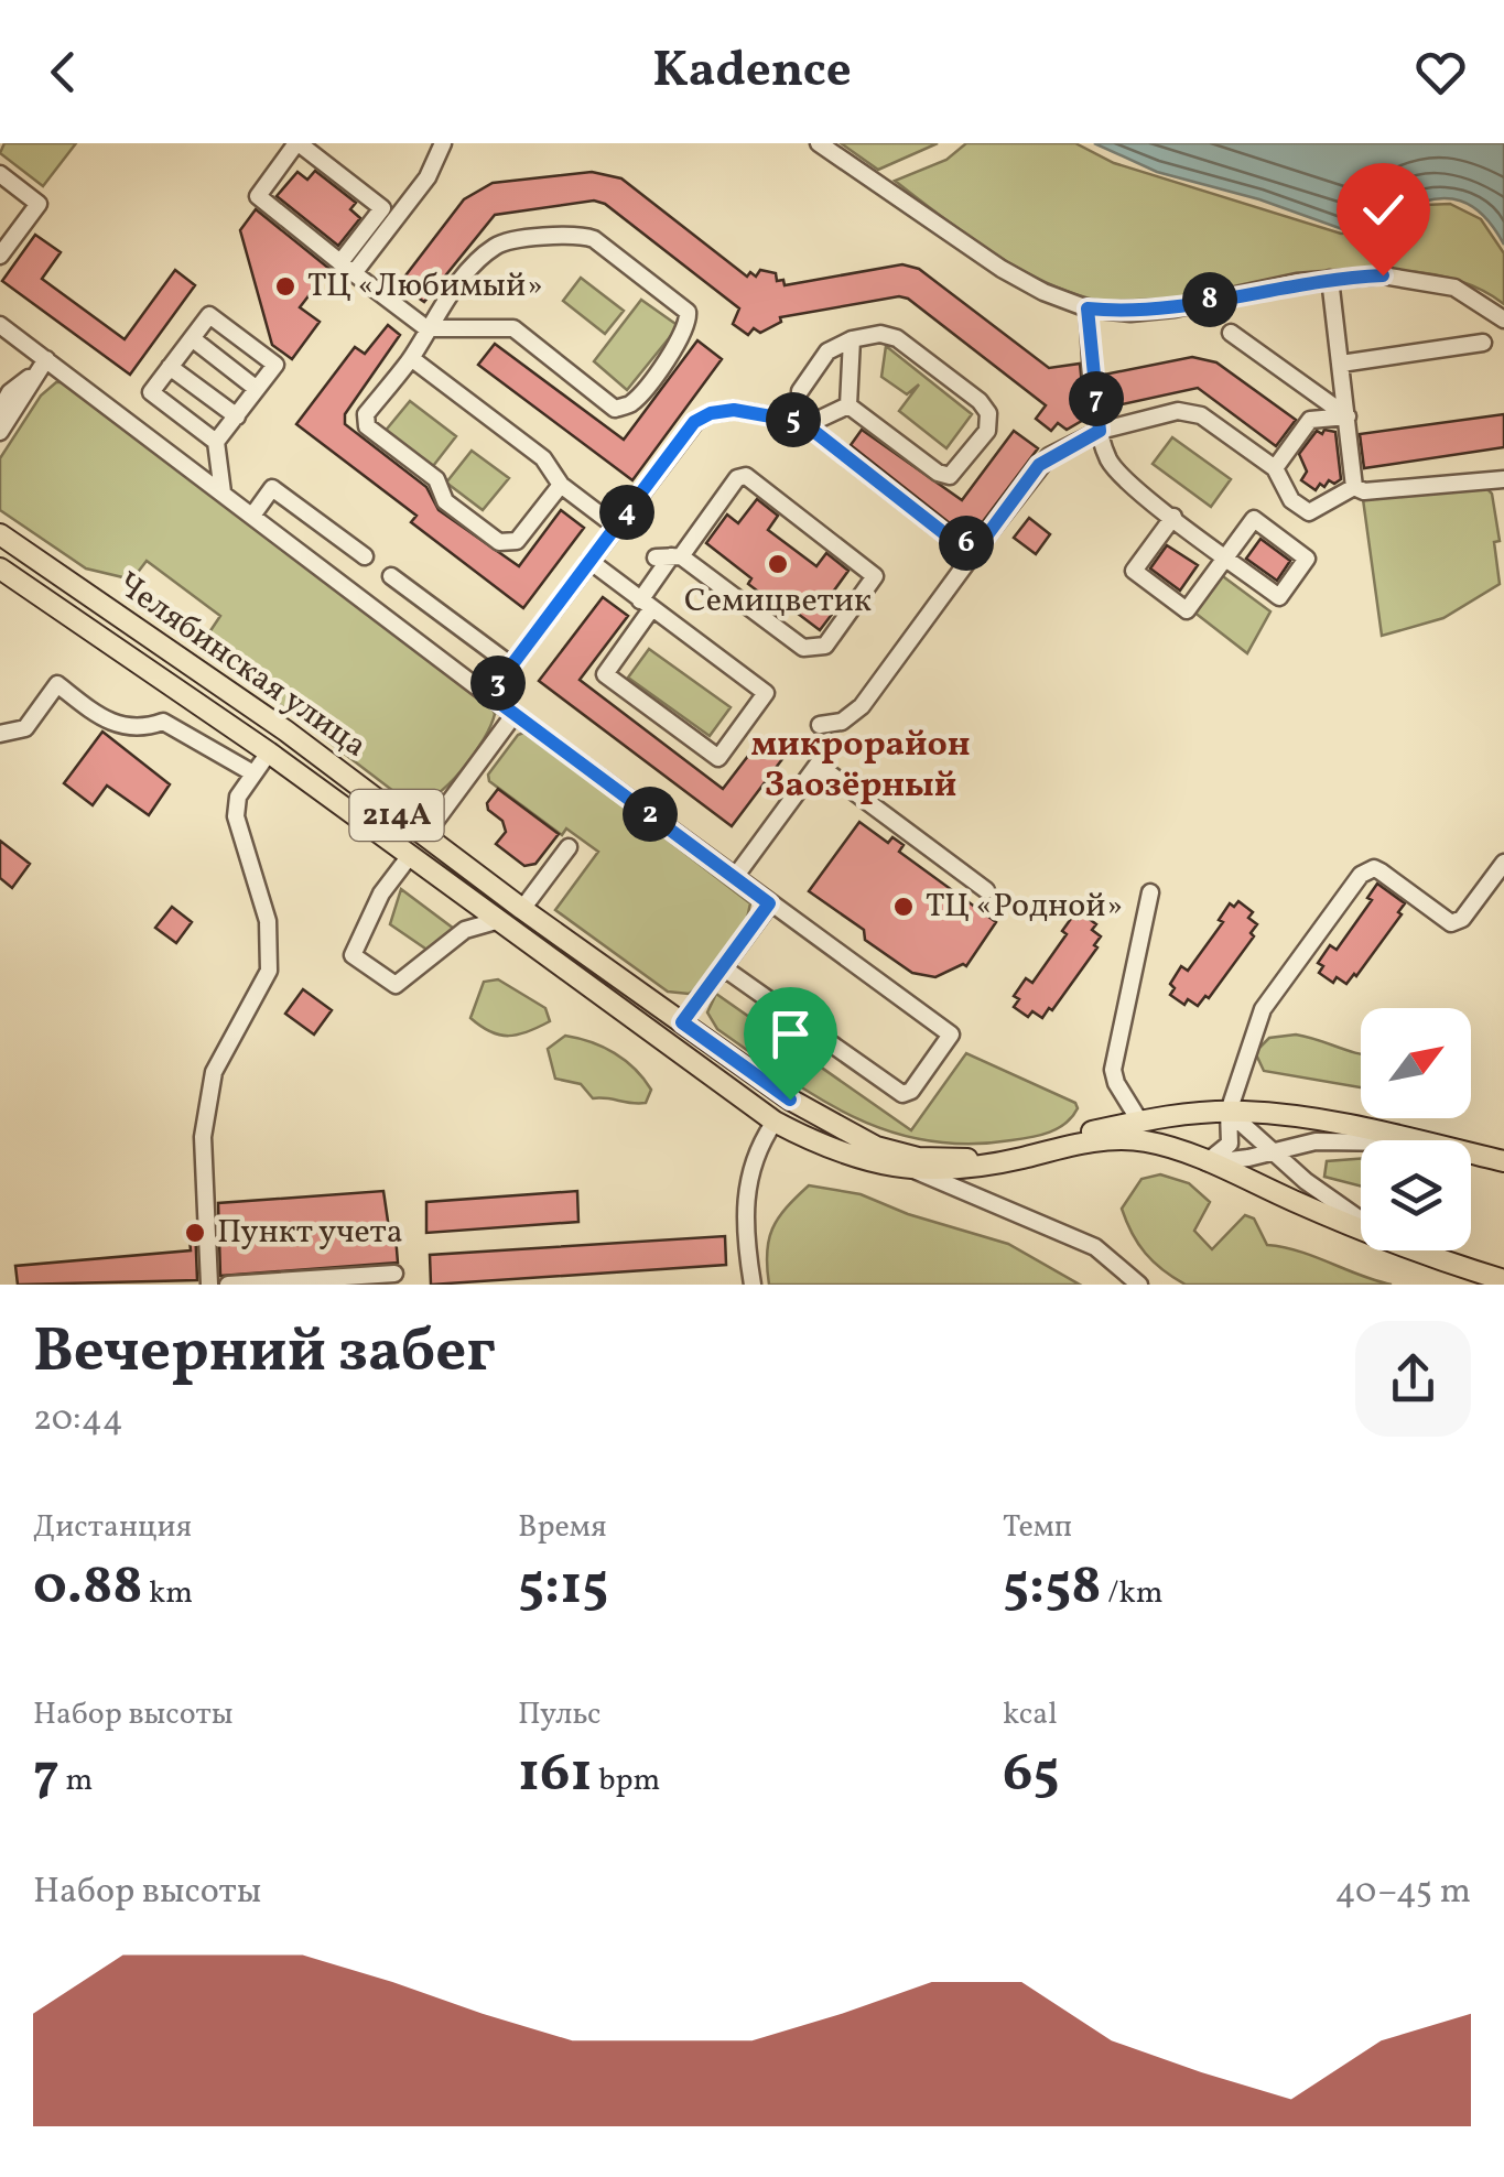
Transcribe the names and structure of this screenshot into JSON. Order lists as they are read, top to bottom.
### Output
{
  "streets": {
    "main road": ["Челябинская улица", "214А"]
  },
  "districts": ["микрорайон Заозёрный"],
  "places": [
    "ТЦ «Любимый»",
    "Семицветик",
    "ТЦ «Родной»",
    "Пункт учета"
  ],
  "north": "top right",
  "page": {
    "header": "Kadence",
    "pins": [
      "8",
      "7",
      "5",
      "4",
      "6",
      "3",
      "2"
    ],
    "heading": ["Вечерний забег", "20:44"],
    "stats": [
      ["Дистанция", "0.88 km"],
      ["Время", "5:15"],
      ["Темп", "5:58 /km"],
      ["Набор высоты", "7 m"],
      ["Пульс", "161 bpm"],
      ["kcal", "65"]
    ],
    "chart": ["Набор высоты", "40–45 m"]
  }
}
